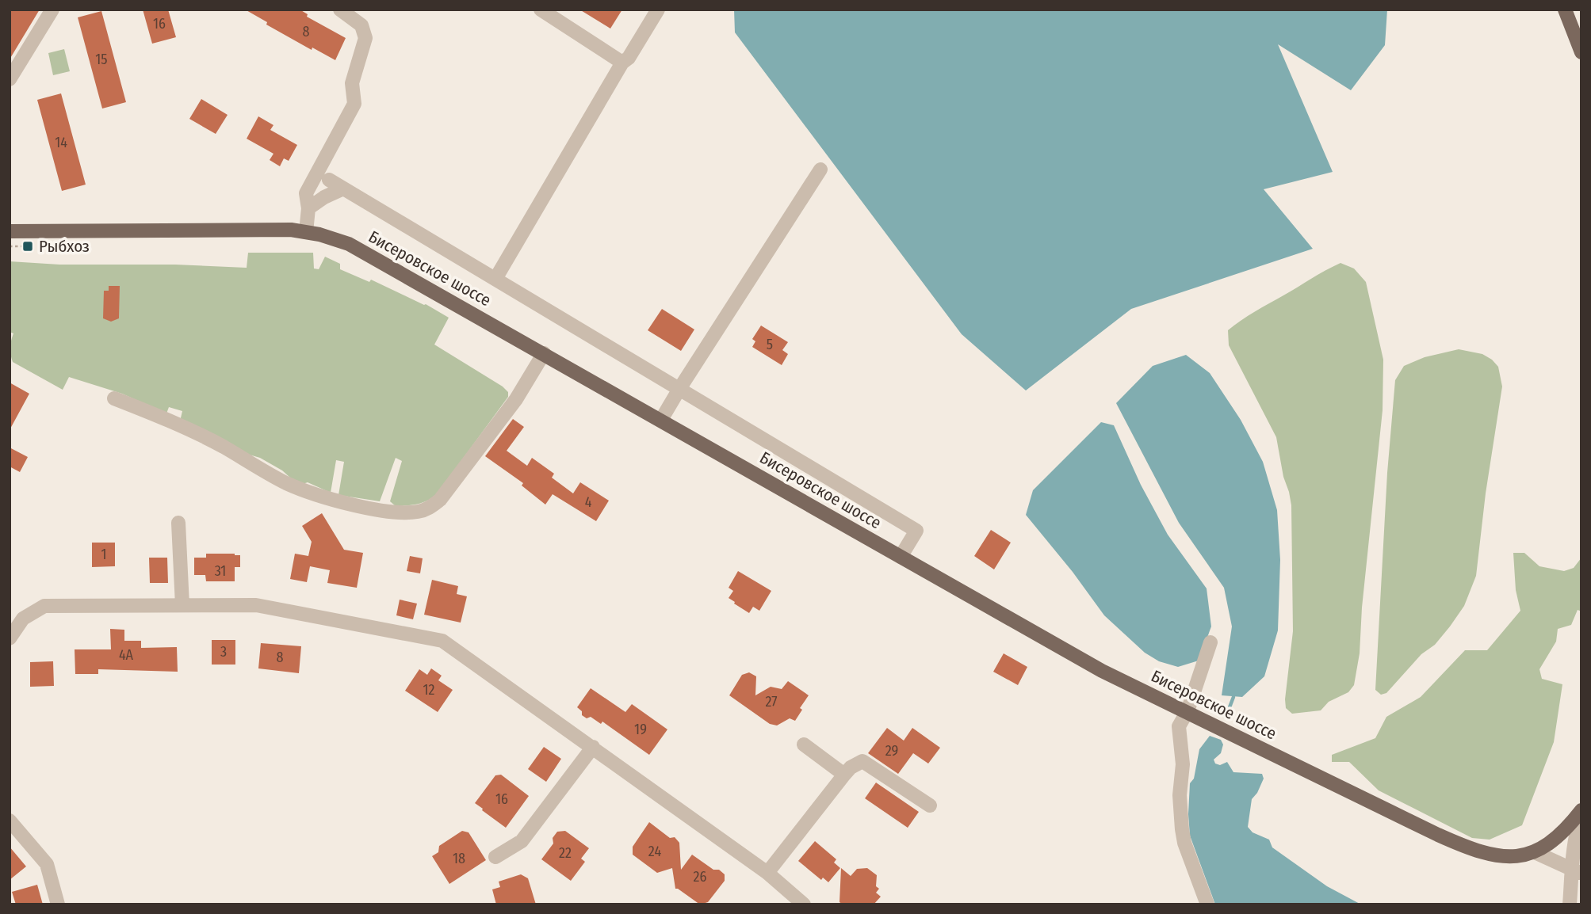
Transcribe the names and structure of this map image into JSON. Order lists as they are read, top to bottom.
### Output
{
  "streets": {
    "main road": ["Бисеровское шоссе"]
  },
  "places": {
    "transit": ["Рыбхоз"]
  },
  "house_numbers": [
    "16",
    "8",
    "15",
    "14",
    "5",
    "4",
    "1",
    "31",
    "3",
    "4А",
    "8",
    "12",
    "27",
    "19",
    "29",
    "16",
    "24",
    "22",
    "18",
    "26"
  ]
}
